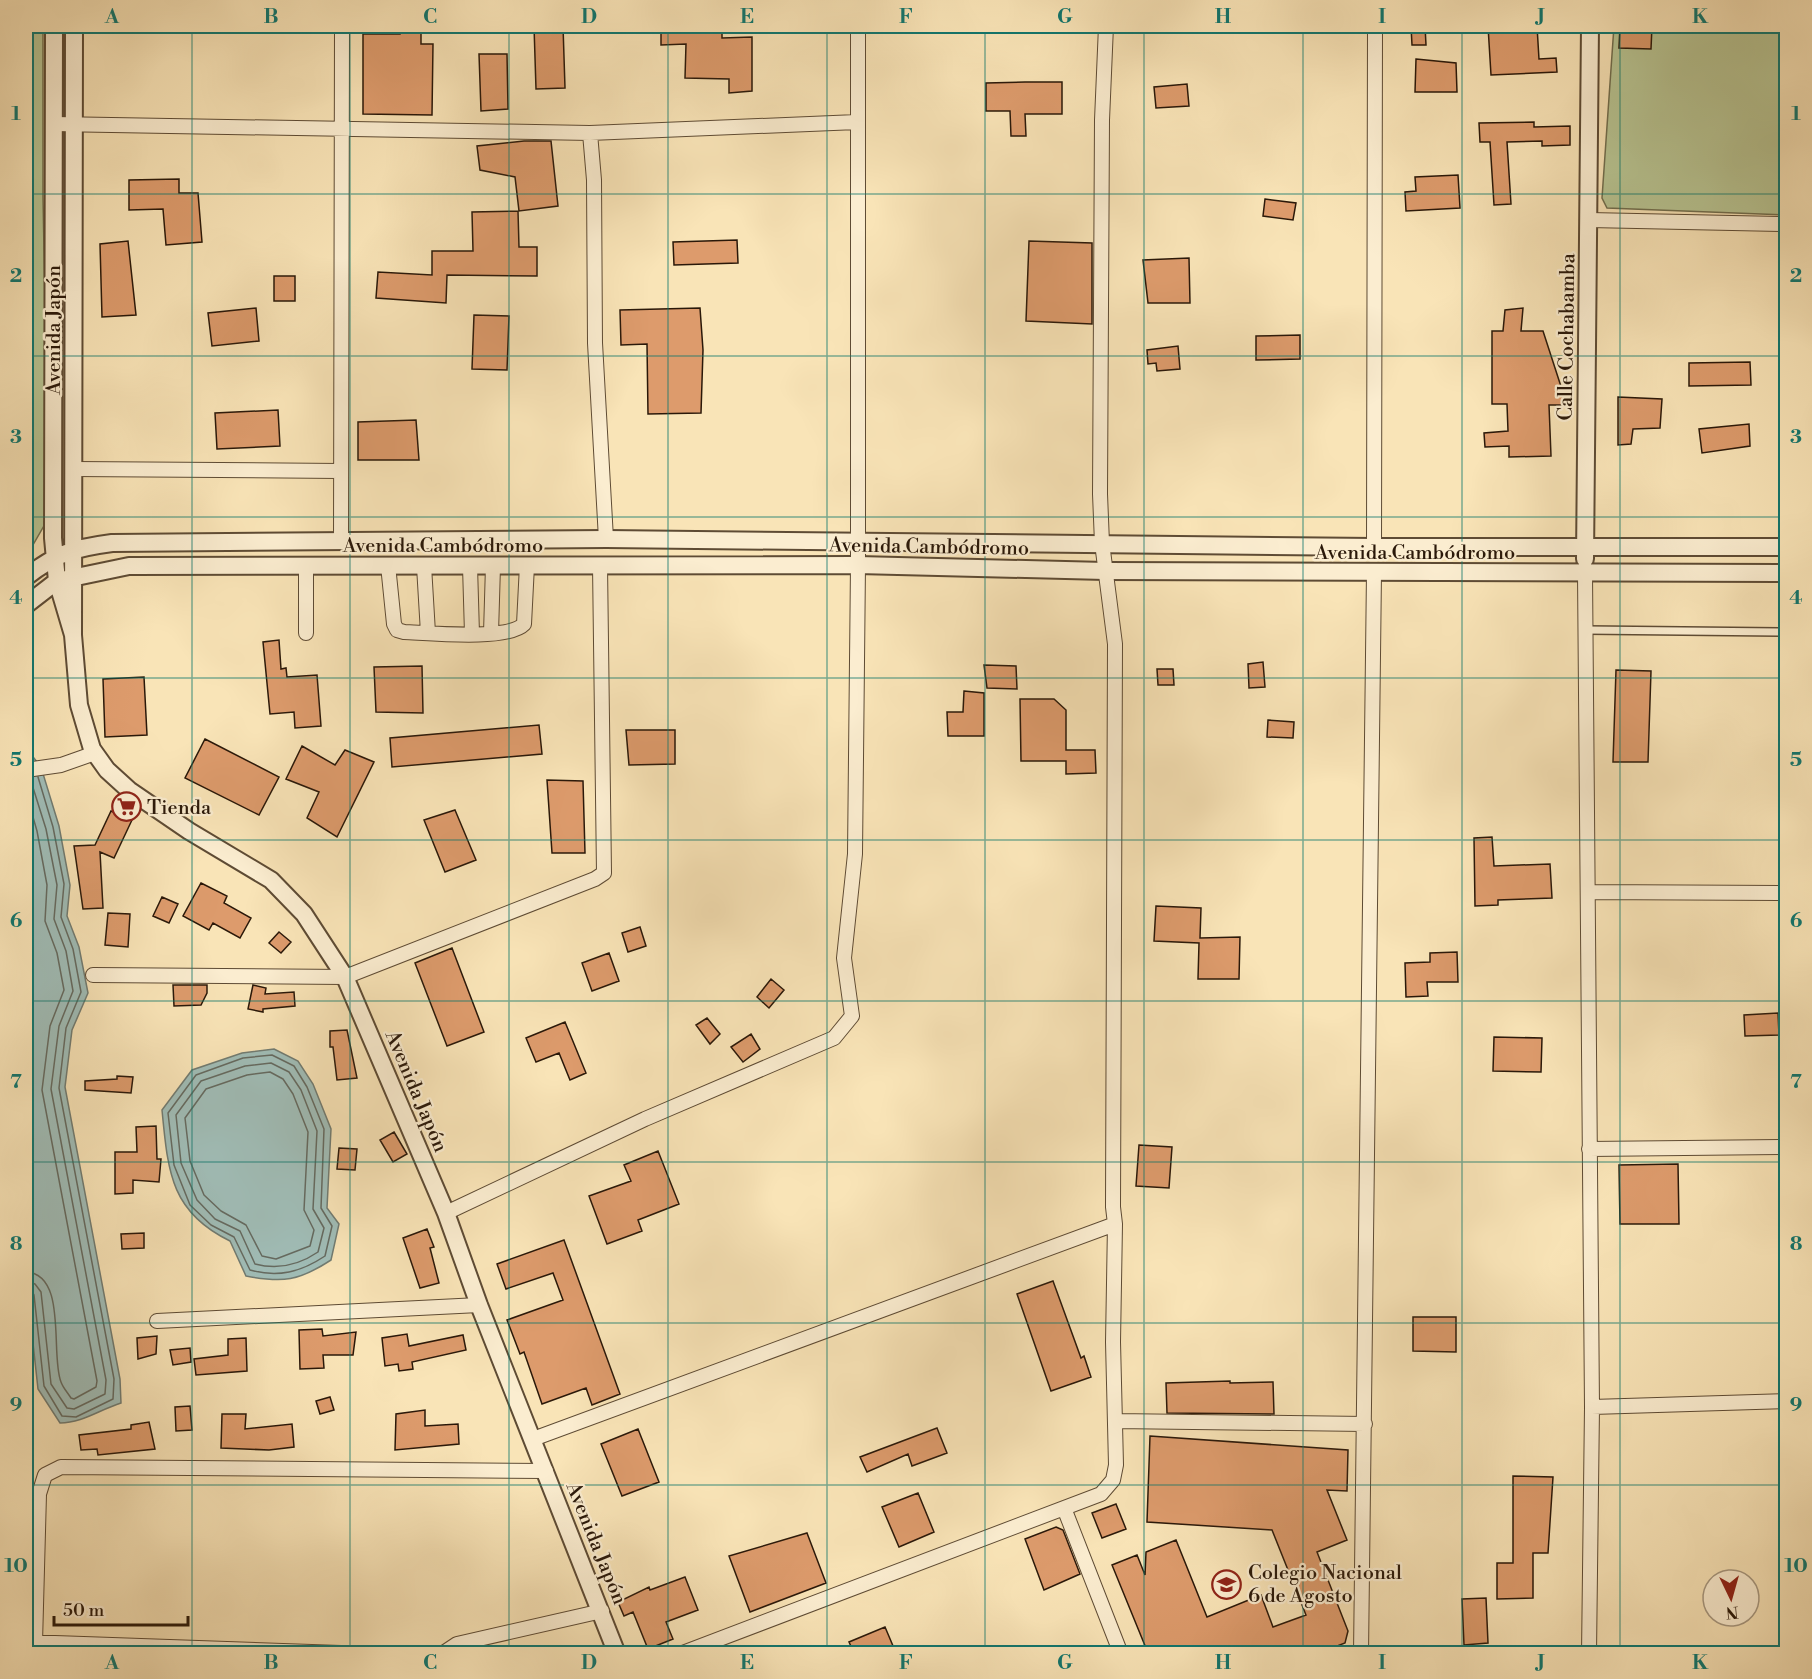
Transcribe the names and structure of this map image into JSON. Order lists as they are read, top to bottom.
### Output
{
  "streets": {
    "street": ["Avenida Japón", "Calle Cochabamba", "Avenida Cambódromo"]
  },
  "crossings": [
    ["Avenida Japón", "Avenida Cambódromo"],
    ["Calle Cochabamba", "Avenida Cambódromo"]
  ],
  "places": {
    "supermarket": ["Tienda"],
    "school or university": ["Colegio Nacional 6 de Agosto"]
  },
  "scale_bar": "50 m",
  "north": "bottom",
  "grid": {
    "columns": [
      "A",
      "B",
      "C",
      "D",
      "E",
      "F",
      "G",
      "H",
      "I",
      "J",
      "K"
    ],
    "rows": [
      "1",
      "2",
      "3",
      "4",
      "5",
      "6",
      "7",
      "8",
      "9",
      "10"
    ]
  }
}
